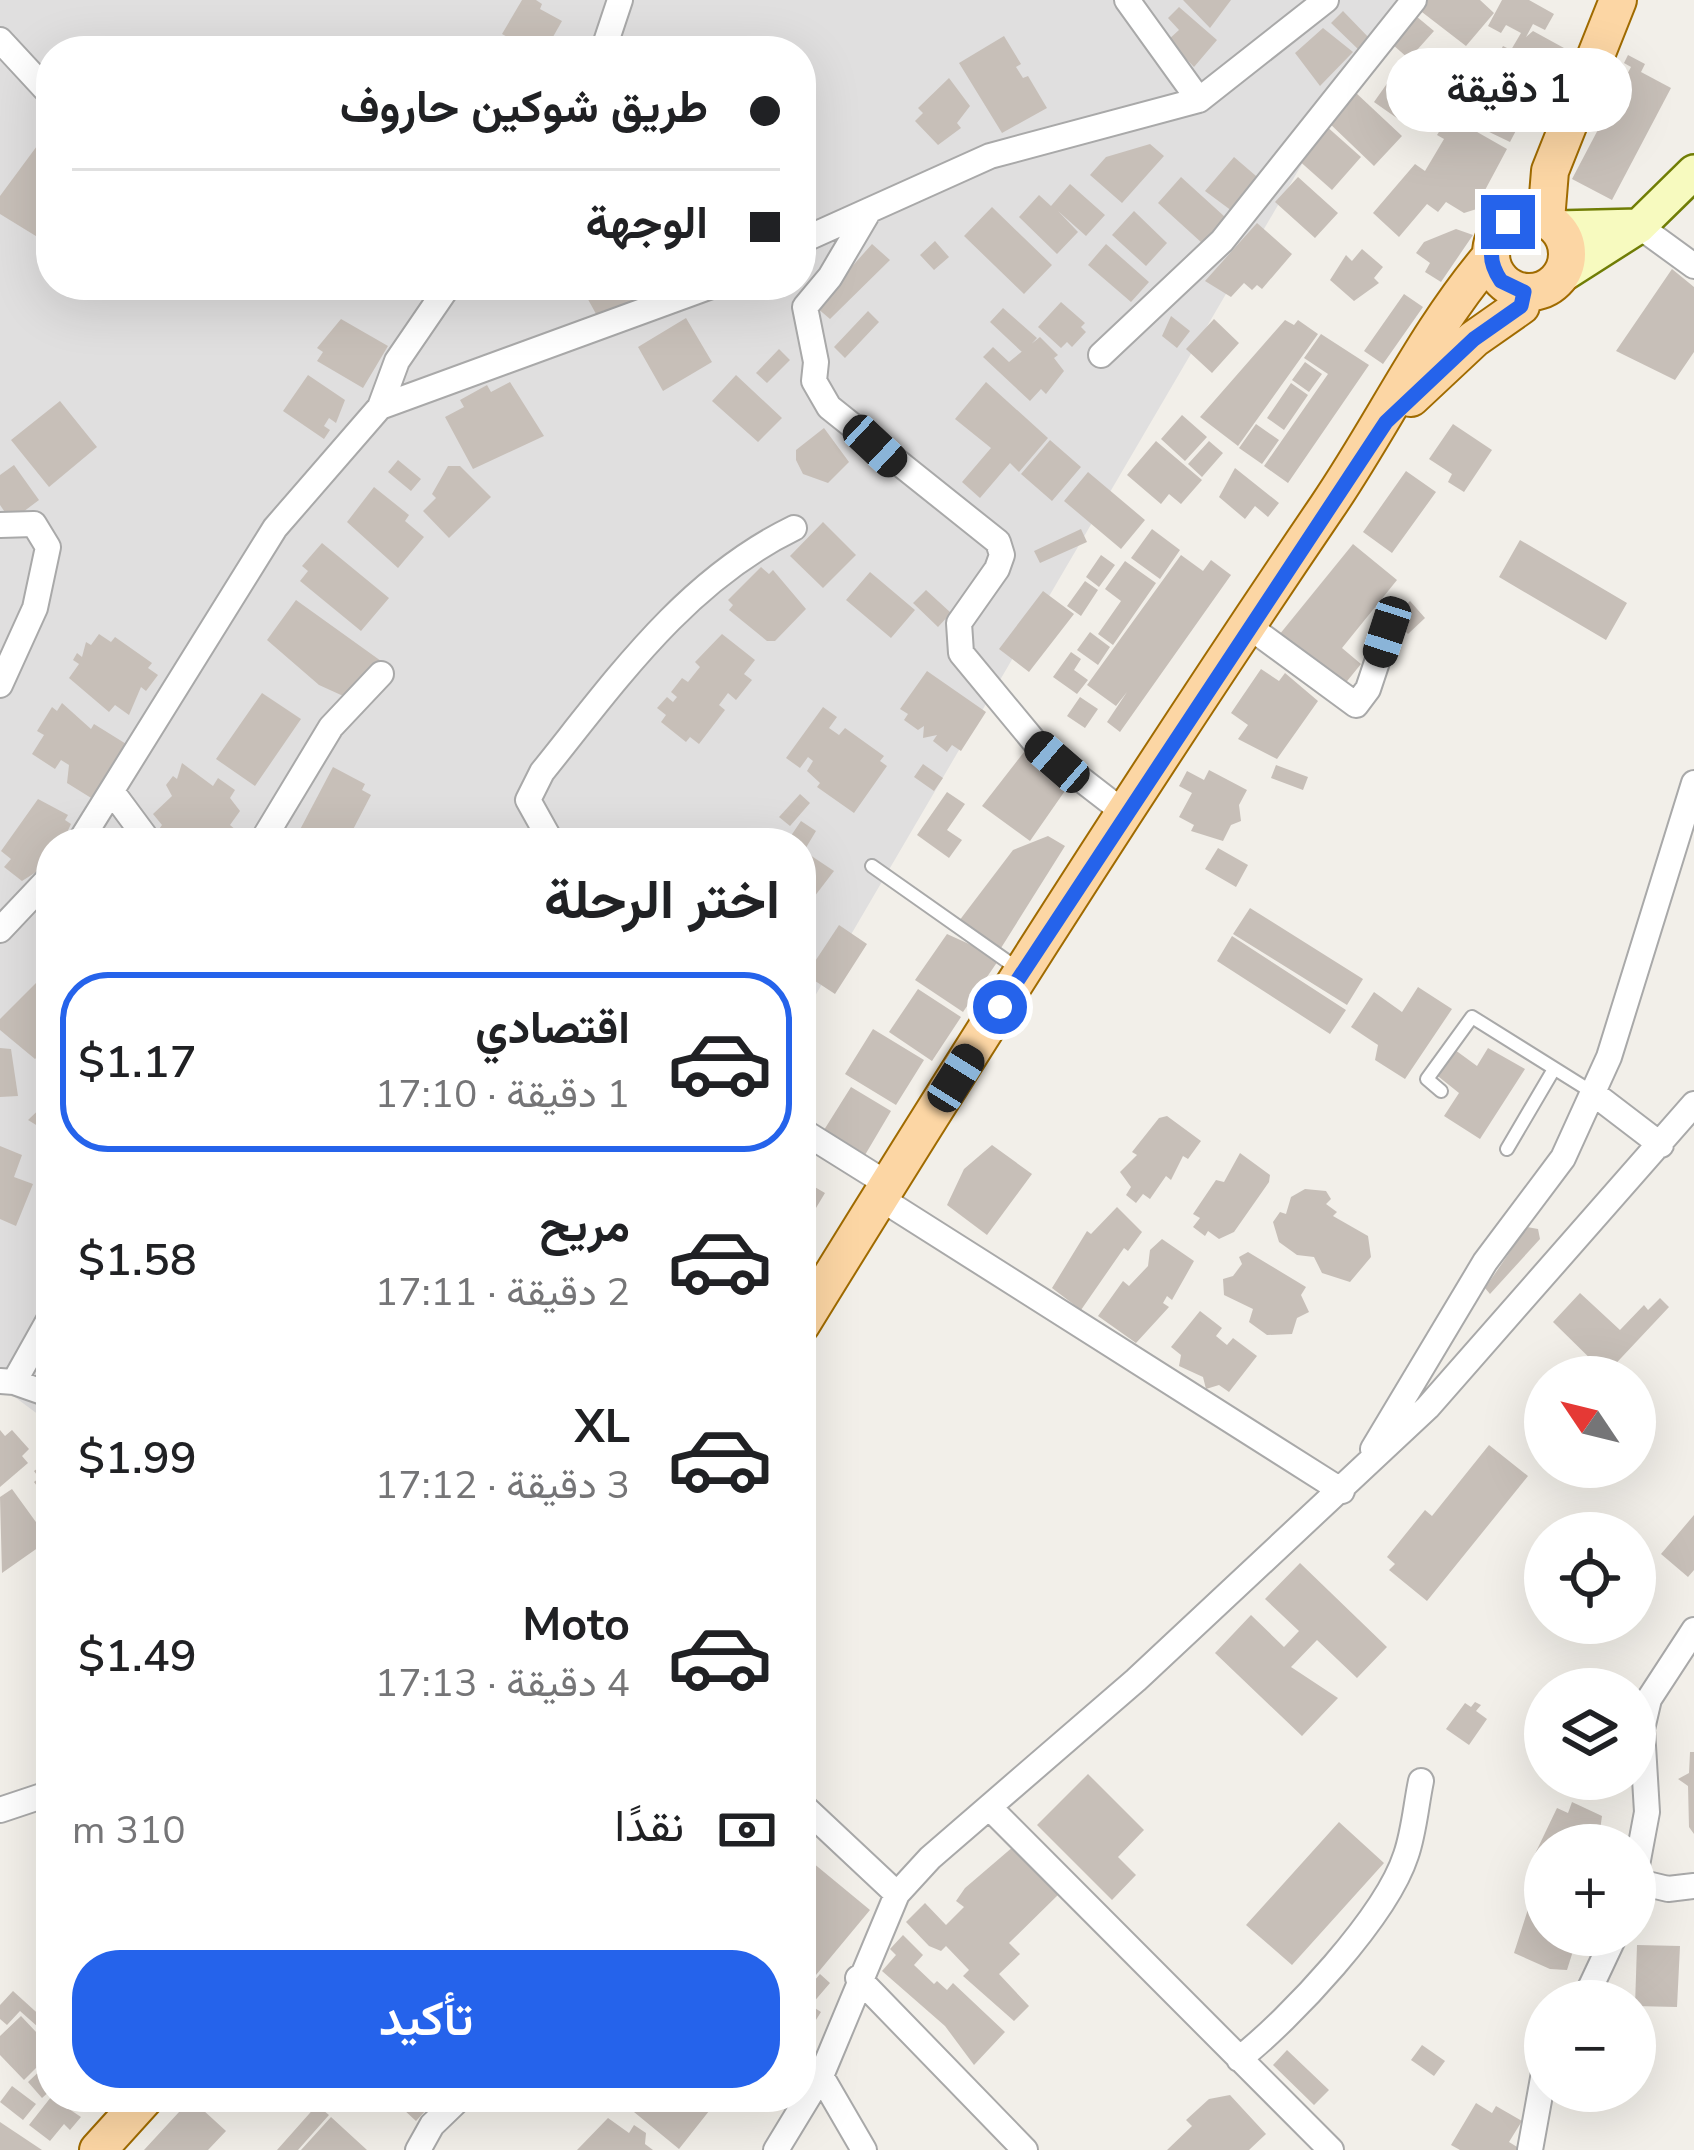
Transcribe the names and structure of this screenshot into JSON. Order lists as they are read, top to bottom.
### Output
{
  "north": "top left",
  "page": {
    "banner": ["طريق شوكين حاروف", "الوجهة"],
    "bubble": "1 دقيقة",
    "heading": "اختر الرحلة",
    "list": [
      {
        "name": "اقتصادي",
        "note": "1 دقيقة · 17:10",
        "value": "$1.17"
      },
      {
        "name": "مريح",
        "note": "2 دقيقة · 17:11",
        "value": "$1.58"
      },
      {
        "name": "XL",
        "note": "3 دقيقة · 17:12",
        "value": "$1.99"
      },
      {
        "name": "Moto",
        "note": "4 دقيقة · 17:13",
        "value": "$1.49"
      }
    ],
    "map_buttons": ["+", "−"],
    "pay": ["نقدًا", "310 m"],
    "buttons": "تأكيد"
  }
}
